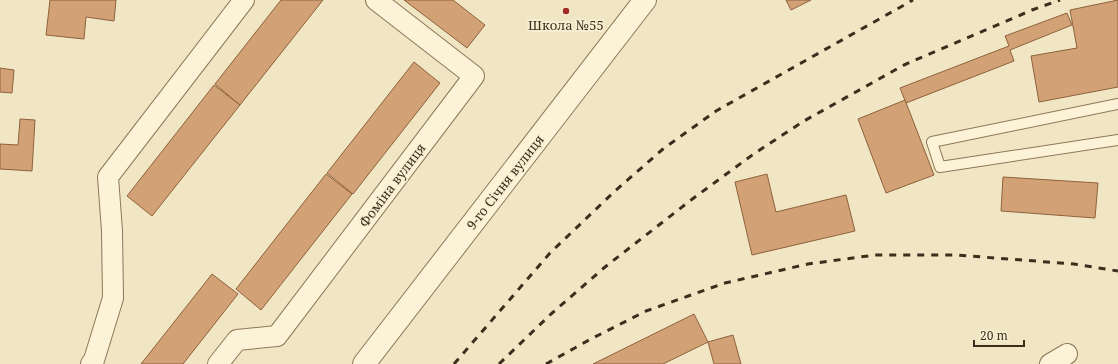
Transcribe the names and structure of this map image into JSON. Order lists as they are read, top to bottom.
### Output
{
  "streets": {
    "street": ["9-го Січня вулиця", "Фоміна вулиця"]
  },
  "places": ["Школа №55"],
  "scale_bar": "20 m"
}
